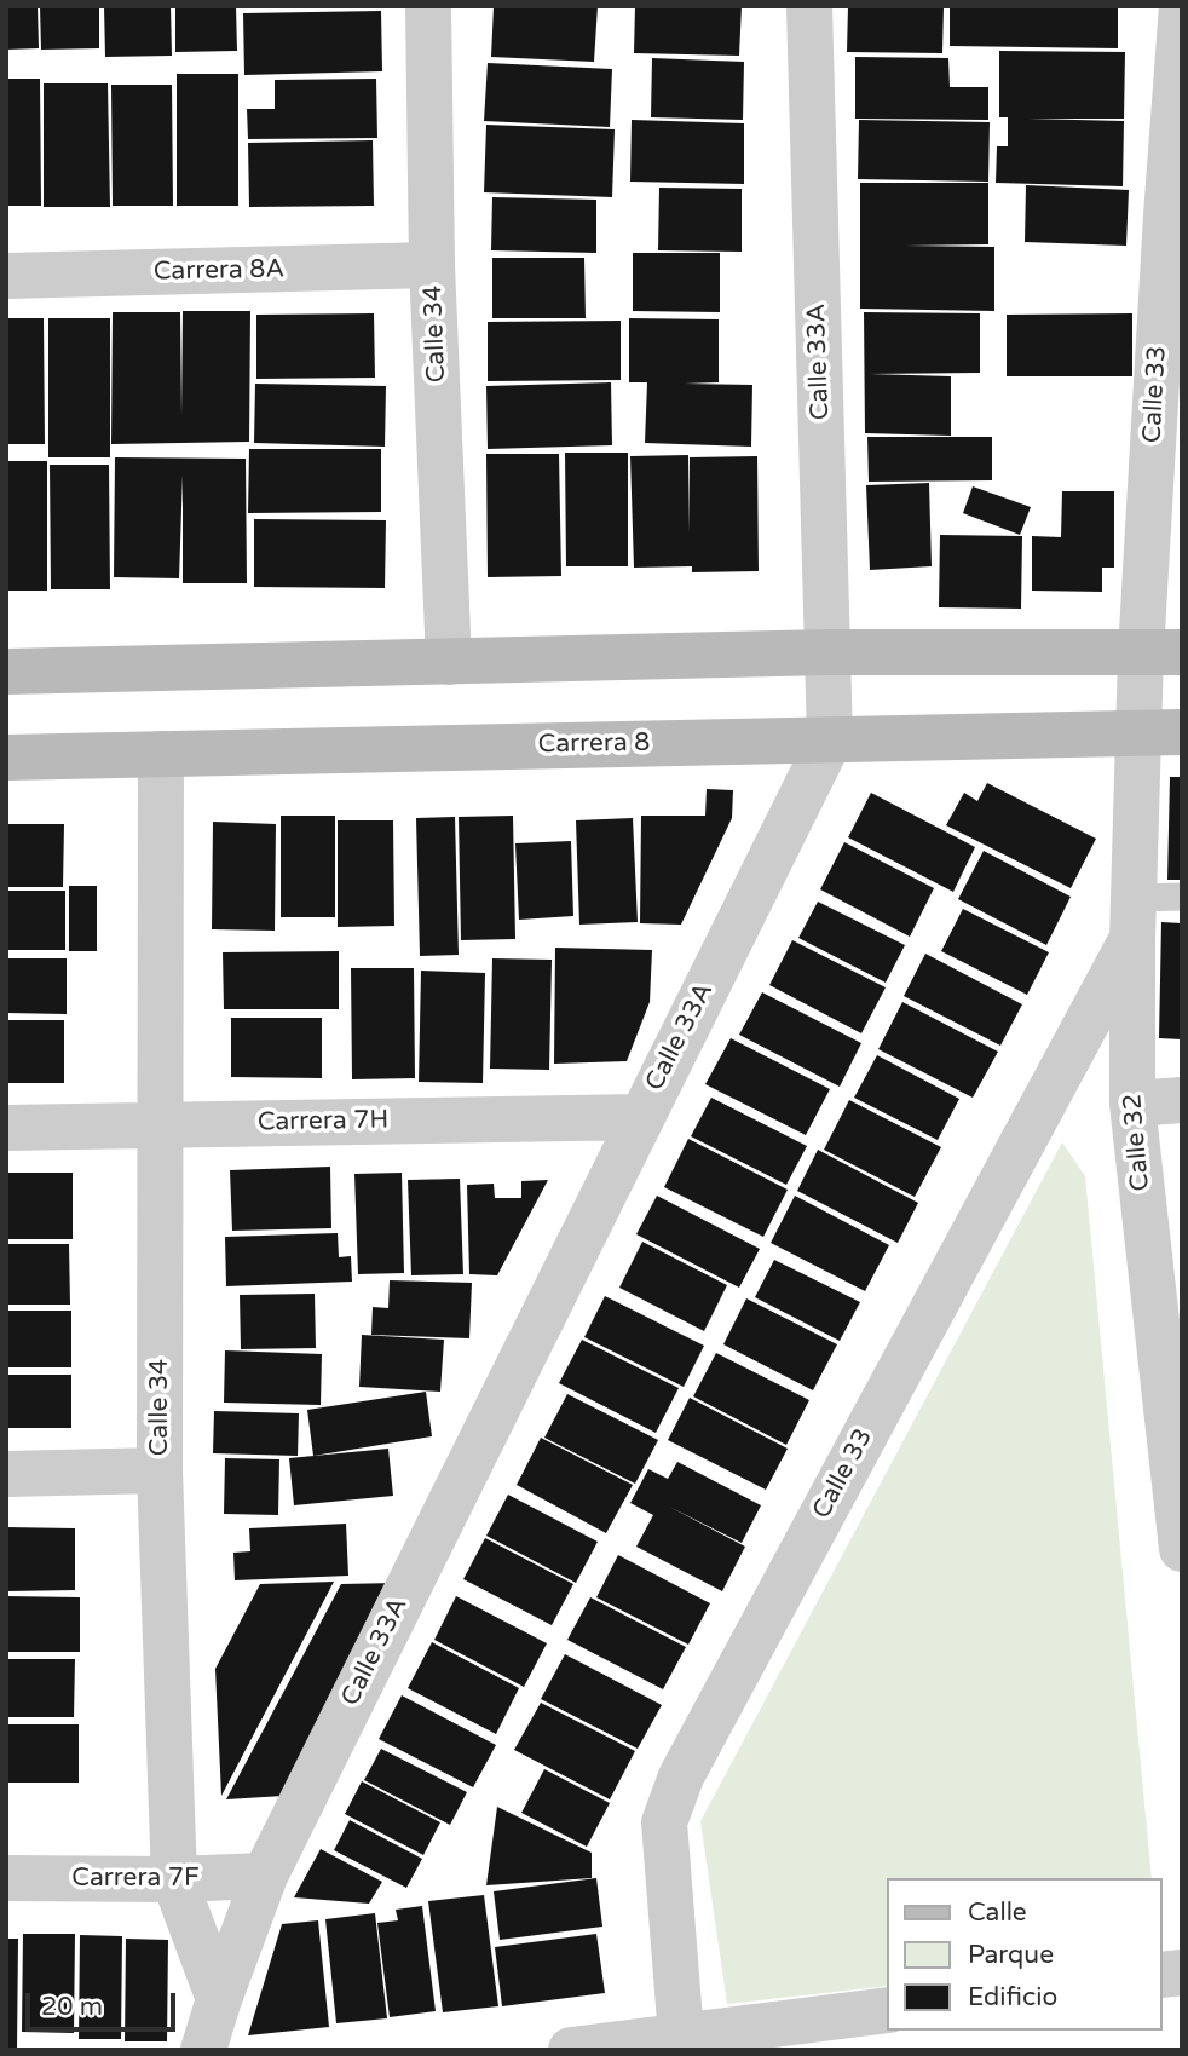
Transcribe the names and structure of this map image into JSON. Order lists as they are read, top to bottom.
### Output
{
  "streets": {
    "street": [
      "Carrera 8A",
      "Calle 34",
      "Calle 33A",
      "Calle 33",
      "Carrera 8",
      "Carrera 7H",
      "Calle 32",
      "Carrera 7F"
    ]
  },
  "crossings": [
    ["Carrera 8A", "Calle 34"],
    ["Calle 34", "Calle 33A"],
    ["Calle 34", "Carrera 8"],
    ["Calle 34", "Carrera 7H"],
    ["Calle 34", "Carrera 7F"],
    ["Calle 33A", "Carrera 8"],
    ["Calle 33A", "Carrera 7H"],
    ["Calle 33A", "Carrera 7F"],
    ["Calle 33", "Carrera 8"],
    ["Calle 33", "Calle 32"],
    ["Carrera 8", "Calle 32"]
  ],
  "legend": ["Calle", "Parque", "Edificio"],
  "scale_bar": "20 m"
}
